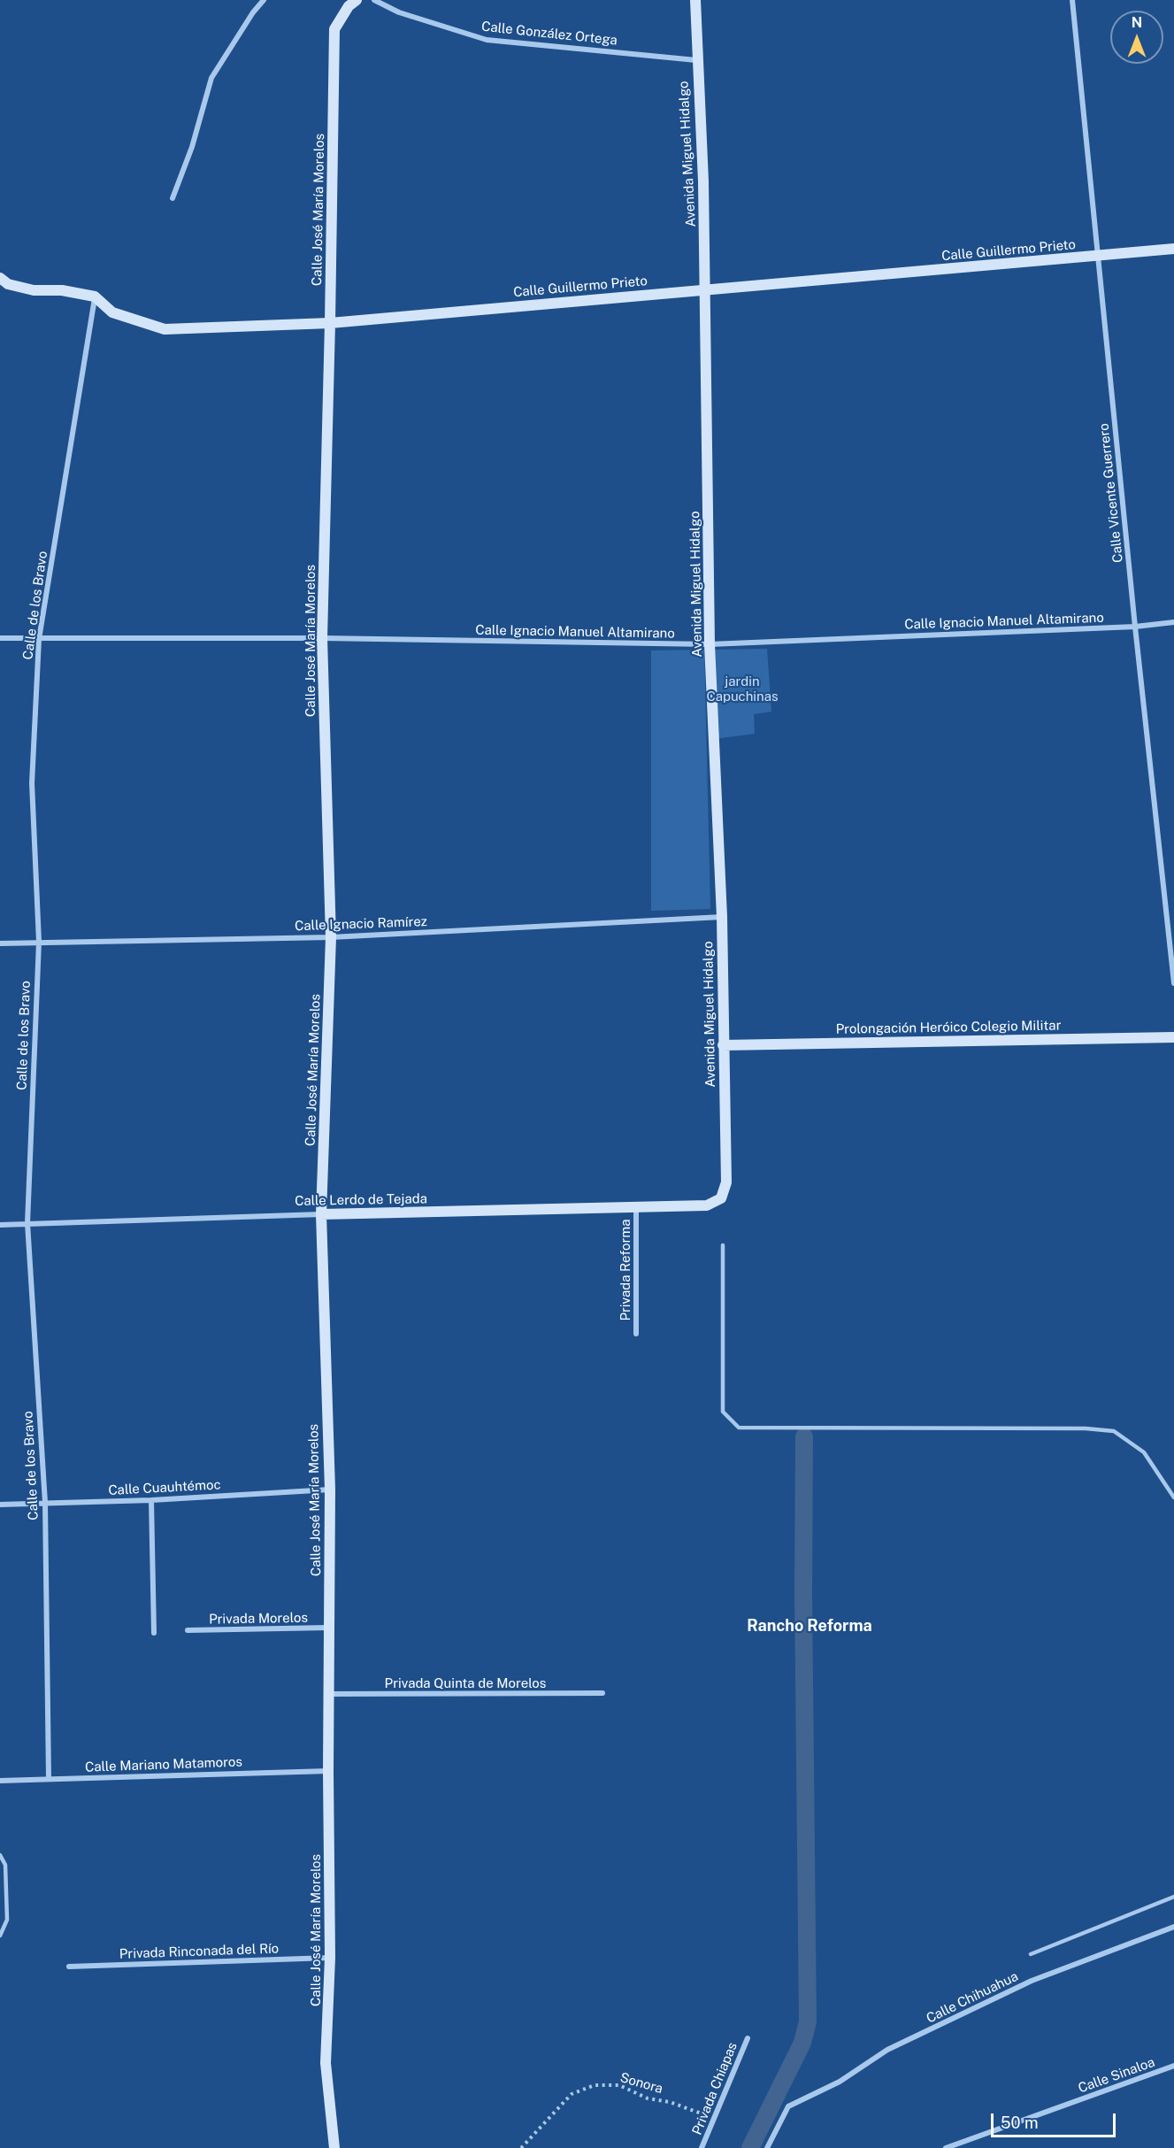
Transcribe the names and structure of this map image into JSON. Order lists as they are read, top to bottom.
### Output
{
  "streets": {
    "street": [
      "Calle González Ortega",
      "Avenida Miguel Hidalgo",
      "Calle José María Morelos",
      "Calle Guillermo Prieto",
      "Calle Vicente Guerrero",
      "Calle de los Bravo",
      "Calle Ignacio Manuel Altamirano",
      "Calle Ignacio Ramírez",
      "Prolongación Heróico Colegio Militar",
      "Calle Lerdo de Tejada",
      "Privada Reforma",
      "Calle Cuauhtémoc",
      "Privada Morelos",
      "Privada Quinta de Morelos",
      "Calle Mariano Matamoros",
      "Privada Rinconada del Río",
      "Calle Chihuahua",
      "Calle Sinaloa",
      "Privada Chiapas"
    ],
    "path": ["Sonora"]
  },
  "crossings": [
    ["Calle González Ortega", "Avenida Miguel Hidalgo"],
    ["Avenida Miguel Hidalgo", "Calle Guillermo Prieto"],
    ["Avenida Miguel Hidalgo", "Calle Ignacio Manuel Altamirano"],
    ["Avenida Miguel Hidalgo", "Calle Ignacio Ramírez"],
    ["Avenida Miguel Hidalgo", "Prolongación Heróico Colegio Militar"],
    ["Avenida Miguel Hidalgo", "Calle Lerdo de Tejada"],
    ["Calle José María Morelos", "Calle Guillermo Prieto"],
    ["Calle José María Morelos", "Calle Ignacio Manuel Altamirano"],
    ["Calle José María Morelos", "Calle Ignacio Ramírez"],
    ["Calle José María Morelos", "Calle Lerdo de Tejada"],
    ["Calle José María Morelos", "Calle Cuauhtémoc"],
    ["Calle José María Morelos", "Privada Morelos"],
    ["Calle José María Morelos", "Privada Quinta de Morelos"],
    ["Calle José María Morelos", "Calle Mariano Matamoros"],
    ["Calle José María Morelos", "Privada Rinconada del Río"],
    ["Calle Guillermo Prieto", "Calle Vicente Guerrero"],
    ["Calle Guillermo Prieto", "Calle de los Bravo"],
    ["Calle Vicente Guerrero", "Calle Ignacio Manuel Altamirano"],
    ["Calle de los Bravo", "Calle Ignacio Manuel Altamirano"],
    ["Calle de los Bravo", "Calle Ignacio Ramírez"],
    ["Calle de los Bravo", "Calle Lerdo de Tejada"],
    ["Calle de los Bravo", "Calle Cuauhtémoc"],
    ["Calle de los Bravo", "Calle Mariano Matamoros"],
    ["Calle Lerdo de Tejada", "Privada Reforma"],
    ["Sonora", "Privada Chiapas"]
  ],
  "districts": ["Rancho Reforma"],
  "parks": ["jardin Capuchinas"],
  "scale_bar": "50 m",
  "north": "top"
}
